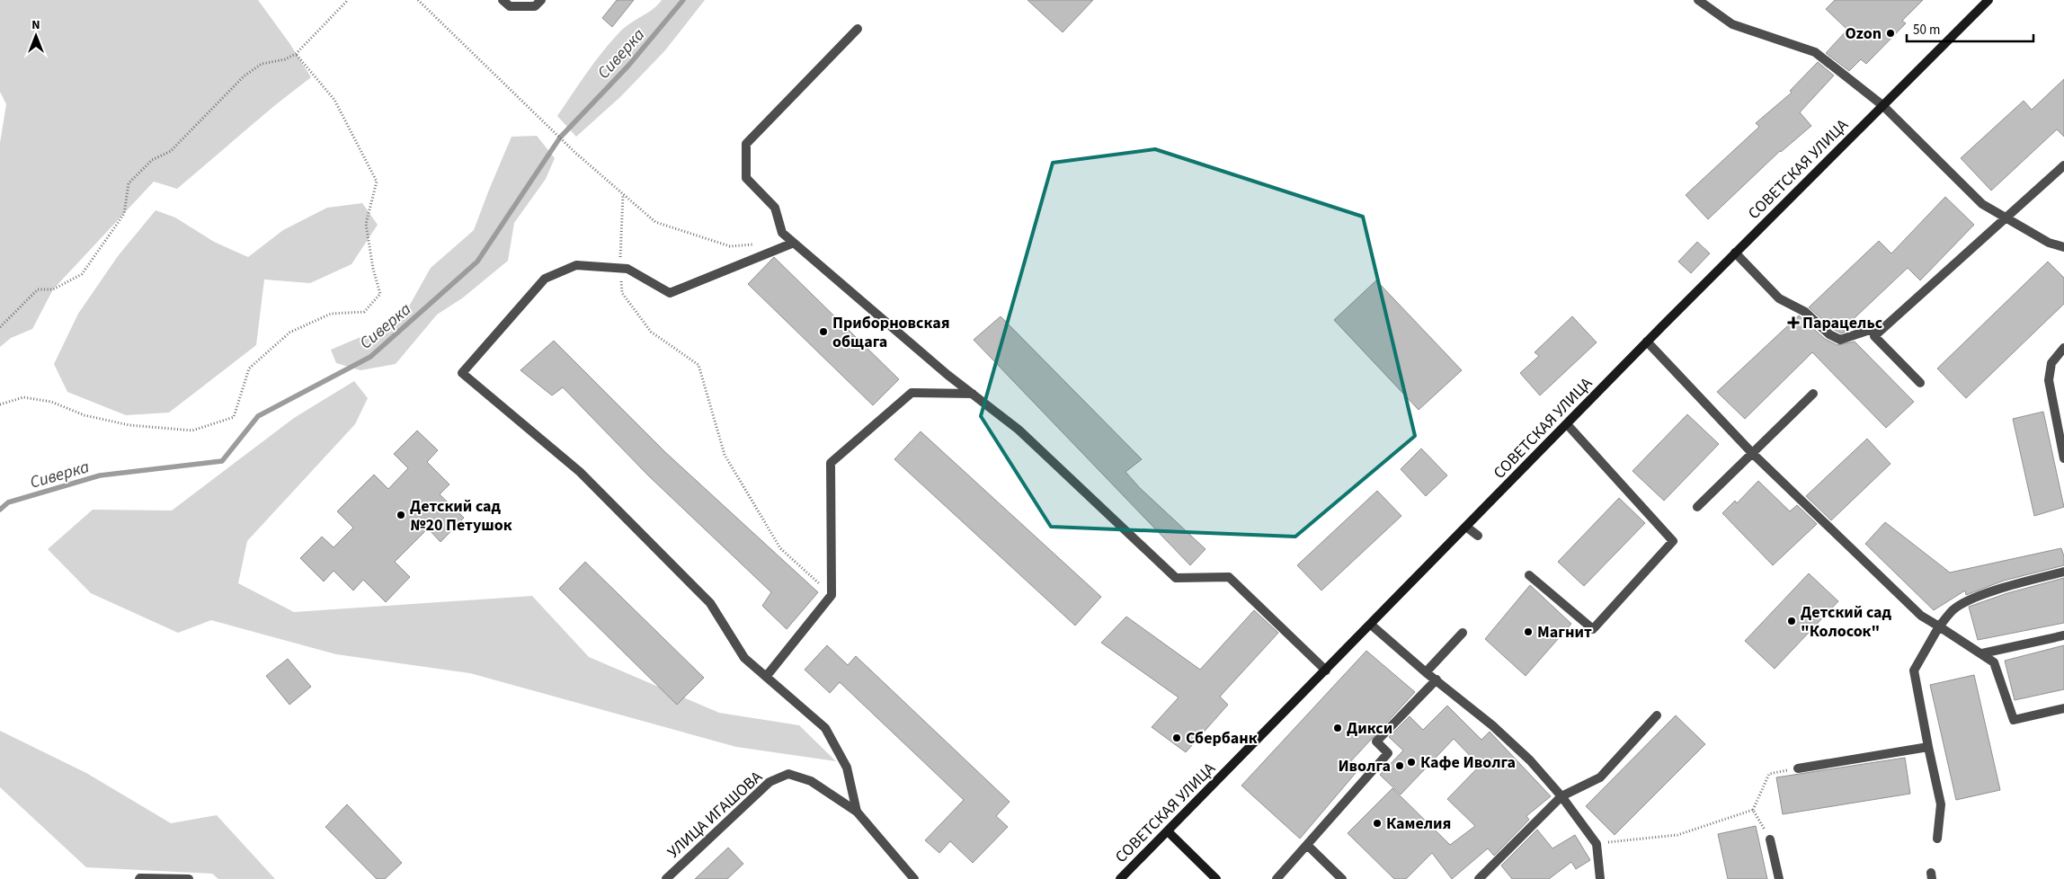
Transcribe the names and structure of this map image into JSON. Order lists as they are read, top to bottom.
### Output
{
  "streets": {
    "main road": ["СОВЕТСКАЯ УЛИЦА"],
    "street": ["УЛИЦА ИГАШОВА"]
  },
  "water": ["Сиверка"],
  "places": {
    "other": [
      "Ozon",
      "Приборновская общага",
      "Детский сад №20 Петушок",
      "Детский сад \"Колосок\"",
      "Магнит",
      "Дикси",
      "Сбербанк",
      "Кафе Иволга",
      "Иволга",
      "Камелия"
    ],
    "health": ["Парацельс"]
  },
  "scale_bar": "50 m",
  "north": "top"
}
